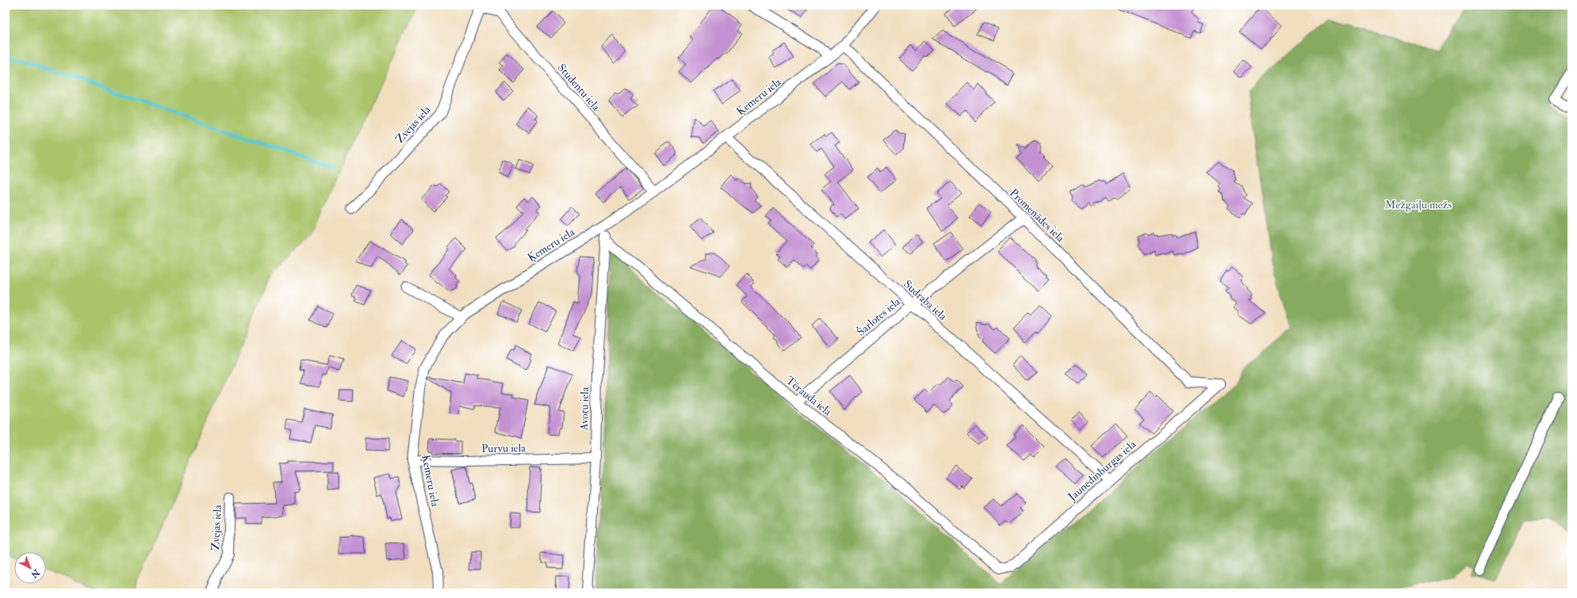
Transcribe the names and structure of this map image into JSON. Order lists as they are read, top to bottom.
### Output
{
  "streets": {
    "street": [
      "Studentu iela",
      "Ķemeru iela",
      "Zvejas iela",
      "Promenādes iela",
      "Sudraba iela",
      "Šarlotes iela",
      "Tērauda iela",
      "Avotu iela",
      "Purvu iela",
      "Jaunedinburgas iela"
    ]
  },
  "crossings": [
    ["Studentu iela", "Ķemeru iela"],
    ["Studentu iela", "Zvejas iela"],
    ["Ķemeru iela", "Promenādes iela"],
    ["Ķemeru iela", "Sudraba iela"],
    ["Ķemeru iela", "Avotu iela"],
    ["Ķemeru iela", "Purvu iela"],
    ["Promenādes iela", "Šarlotes iela"],
    ["Promenādes iela", "Jaunedinburgas iela"],
    ["Sudraba iela", "Šarlotes iela"],
    ["Sudraba iela", "Jaunedinburgas iela"],
    ["Šarlotes iela", "Tērauda iela"],
    ["Tērauda iela", "Avotu iela"],
    ["Tērauda iela", "Jaunedinburgas iela"],
    ["Avotu iela", "Purvu iela"]
  ],
  "parks": ["Mežgaiļu mežs"],
  "north": "bottom right"
}
